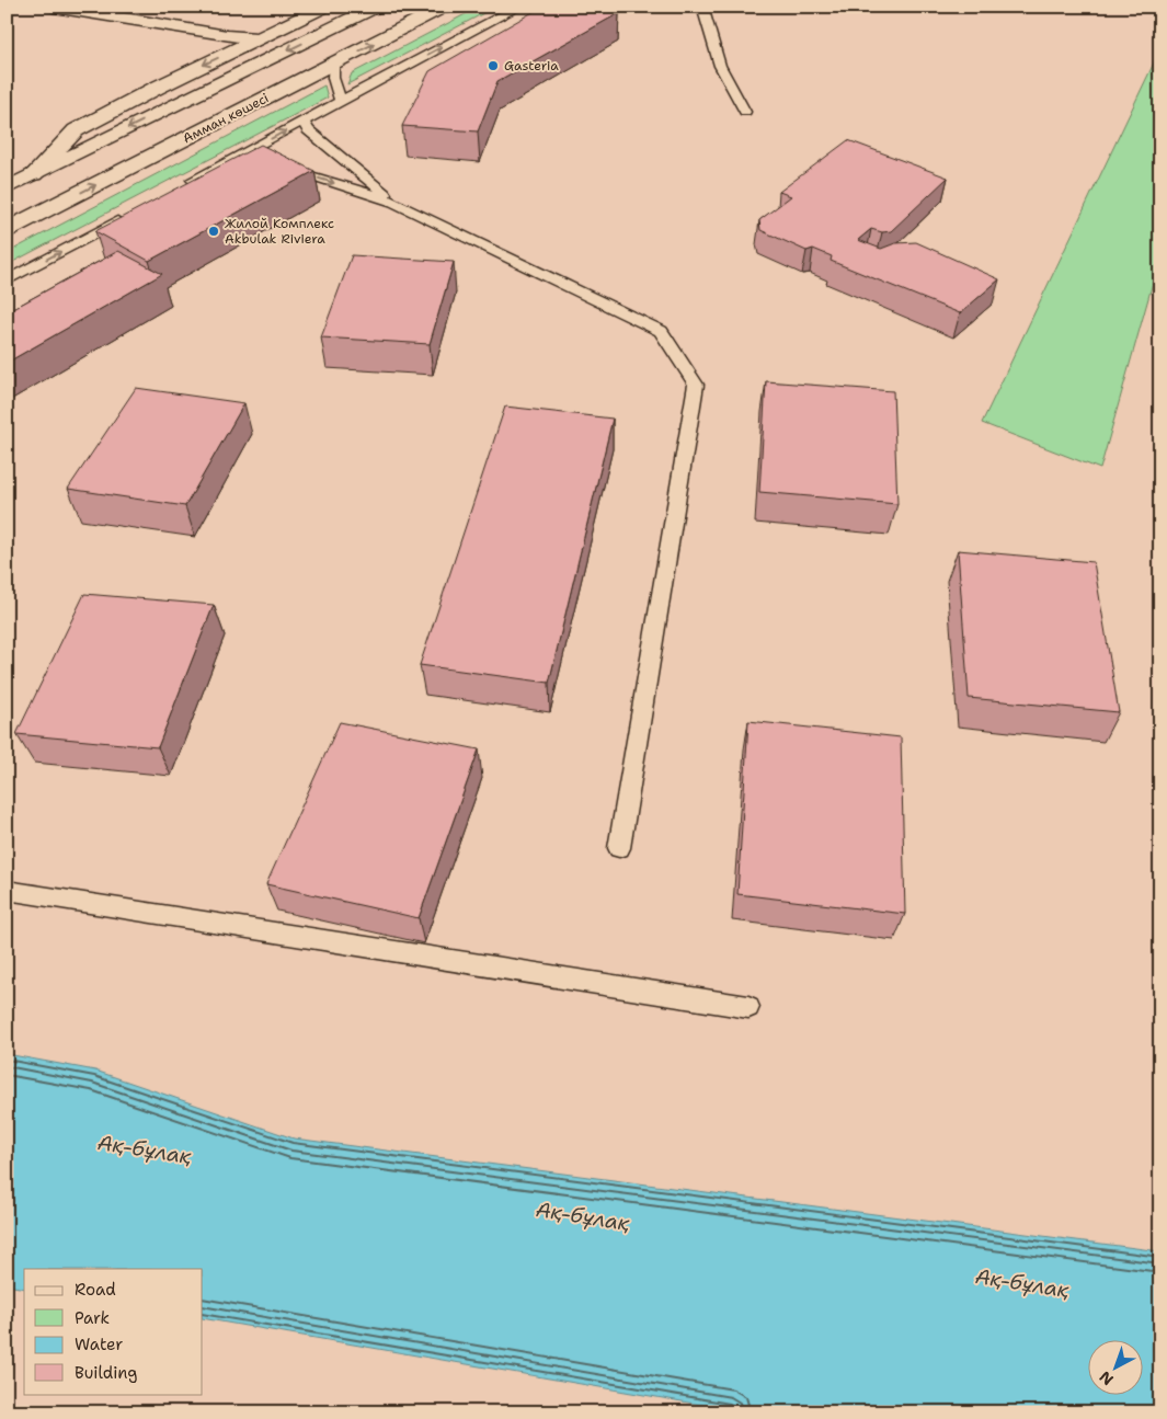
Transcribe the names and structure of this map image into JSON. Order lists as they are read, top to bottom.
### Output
{
  "streets": {
    "main road": ["Амман көшесі"]
  },
  "water": ["Ақ-бұлақ"],
  "places": ["Gasteria", "Жилой Комплекс Akbulak Riviera"],
  "legend": [
    "Road",
    "Park",
    "Water",
    "Building"
  ],
  "north": "bottom left"
}
